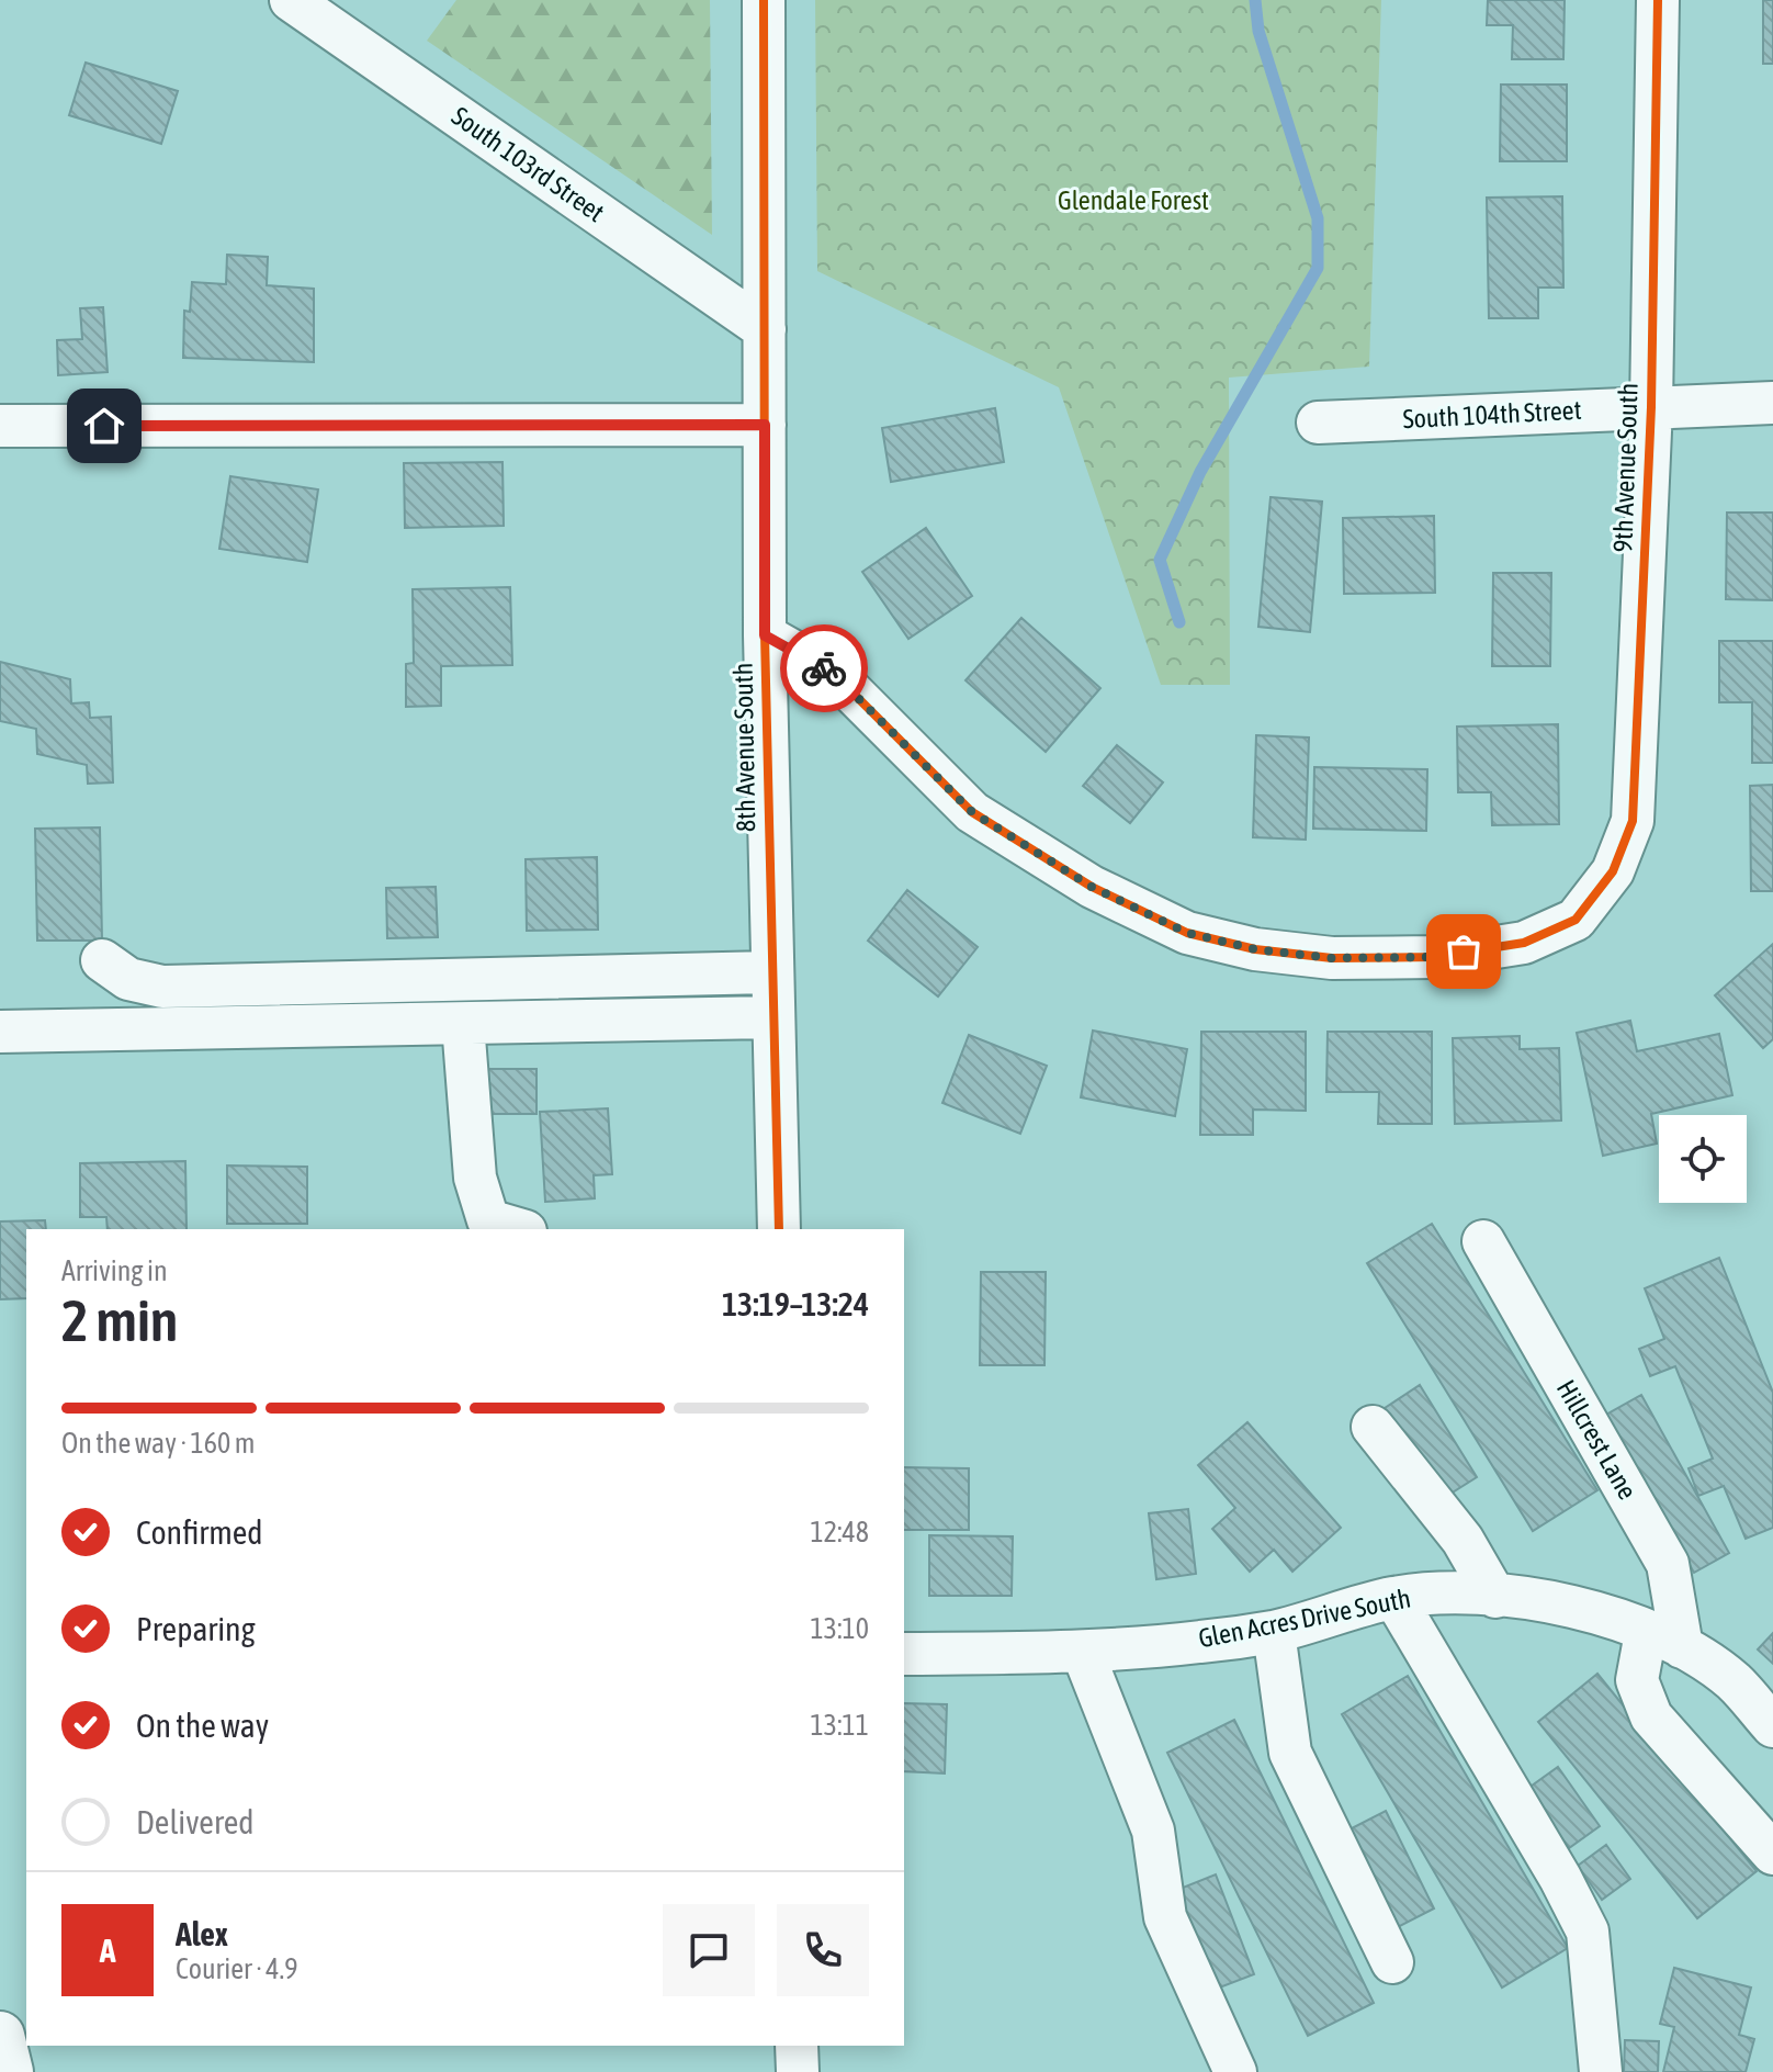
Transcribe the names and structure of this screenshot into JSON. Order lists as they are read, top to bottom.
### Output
{
  "streets": {
    "street": [
      "South 103rd Street",
      "South 104th Street",
      "9th Avenue South",
      "8th Avenue South",
      "Hillcrest Lane",
      "Glen Acres Drive South"
    ]
  },
  "crossings": [
    ["South 103rd Street", "8th Avenue South"],
    ["South 104th Street", "9th Avenue South"],
    ["9th Avenue South", "8th Avenue South"],
    ["Hillcrest Lane", "Glen Acres Drive South"]
  ],
  "parks": ["Glendale Forest"],
  "page": {
    "heading": ["2 min", "Arriving in", "13:19–13:24"],
    "panel": ["Alex", "Courier · 4.9"],
    "bar": "On the way · 160 m",
    "list": [
      ["Confirmed", "12:48"],
      ["Preparing", "13:10"],
      ["On the way", "13:11"],
      "Delivered"
    ],
    "round": "A"
  }
}
